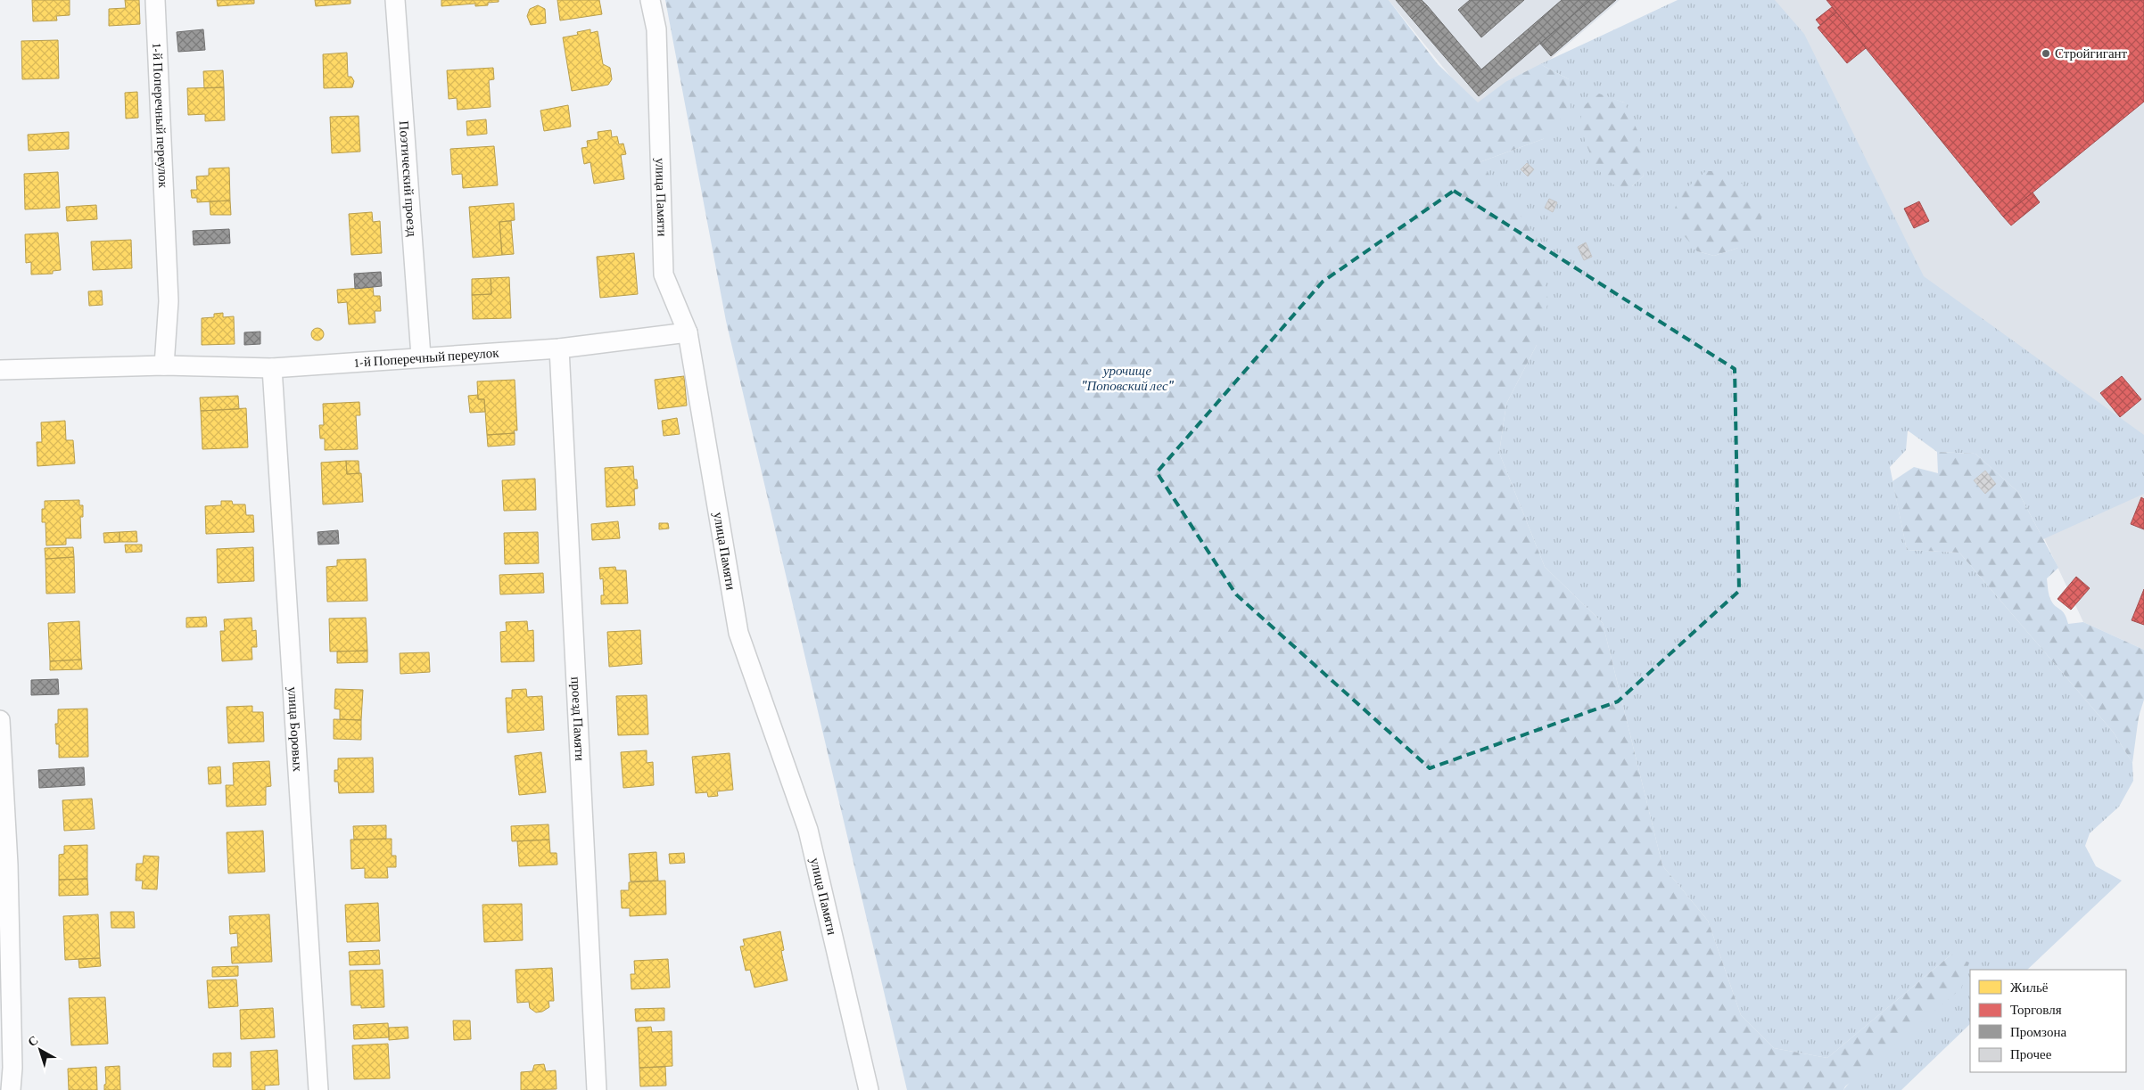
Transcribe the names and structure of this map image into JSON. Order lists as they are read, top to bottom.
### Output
{
  "streets": {
    "street": [
      "1-й Поперечный переулок",
      "Поэтический проезд",
      "улица Памяти",
      "проезд Памяти",
      "улица Боровых"
    ]
  },
  "crossings": [
    ["1-й Поперечный переулок", "Поэтический проезд"],
    ["1-й Поперечный переулок", "улица Памяти"],
    ["1-й Поперечный переулок", "проезд Памяти"],
    ["1-й Поперечный переулок", "улица Боровых"]
  ],
  "parks": ["урочище \"Поповский лес\""],
  "places": ["Стройгигант"],
  "legend": [
    "Жильё",
    "Торговля",
    "Промзона",
    "Прочее"
  ],
  "north": "top left"
}
